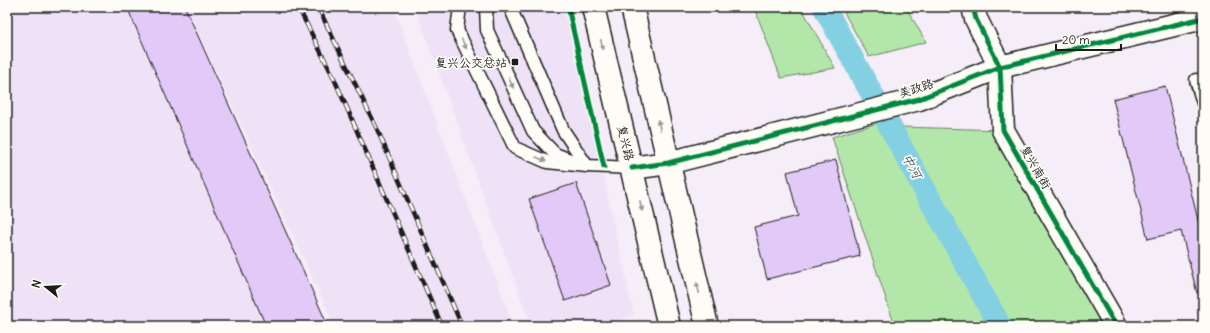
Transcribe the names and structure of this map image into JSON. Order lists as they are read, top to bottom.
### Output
{
  "streets": {
    "street": ["美政路", "复兴路", "复兴南街"]
  },
  "crossings": [
    ["美政路", "复兴路"],
    ["美政路", "复兴南街"]
  ],
  "water": ["中河"],
  "places": {
    "transit": ["复兴公交总站"]
  },
  "scale_bar": "20 m",
  "north": "left"
}
